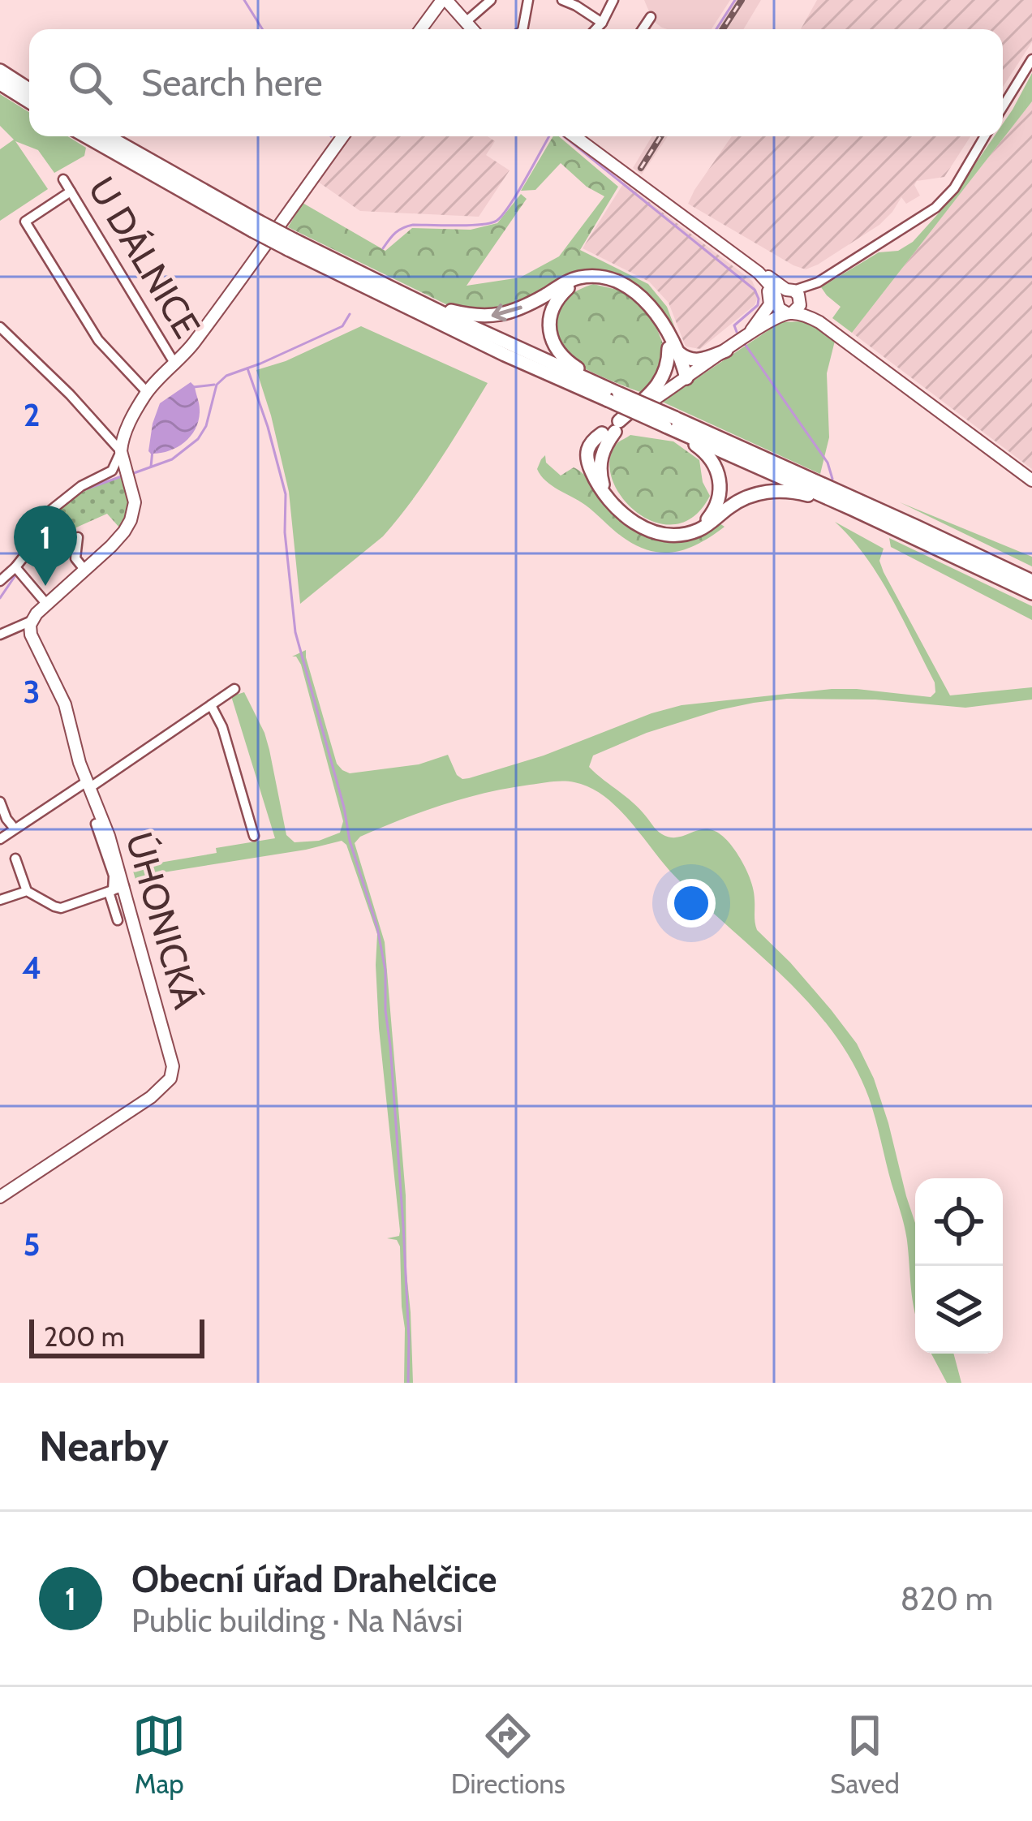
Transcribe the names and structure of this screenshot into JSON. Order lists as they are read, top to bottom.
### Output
{
  "streets": {
    "main road": ["ÚHONICKÁ"],
    "street": ["U DÁLNICE"]
  },
  "scale_bar": "200 m",
  "page": {
    "search": "Search here",
    "pins": "1",
    "scale": "200 m",
    "heading": "Nearby",
    "list": [
      {
        "mark": "1",
        "name": "Obecní úřad Drahelčice",
        "note": "Public building · Na Návsi",
        "value": "820 m"
      }
    ],
    "nav": ["Map", "Directions", "Saved"]
  },
  "grid": {
    "rows": [
      "2",
      "3",
      "4",
      "5"
    ]
  }
}
